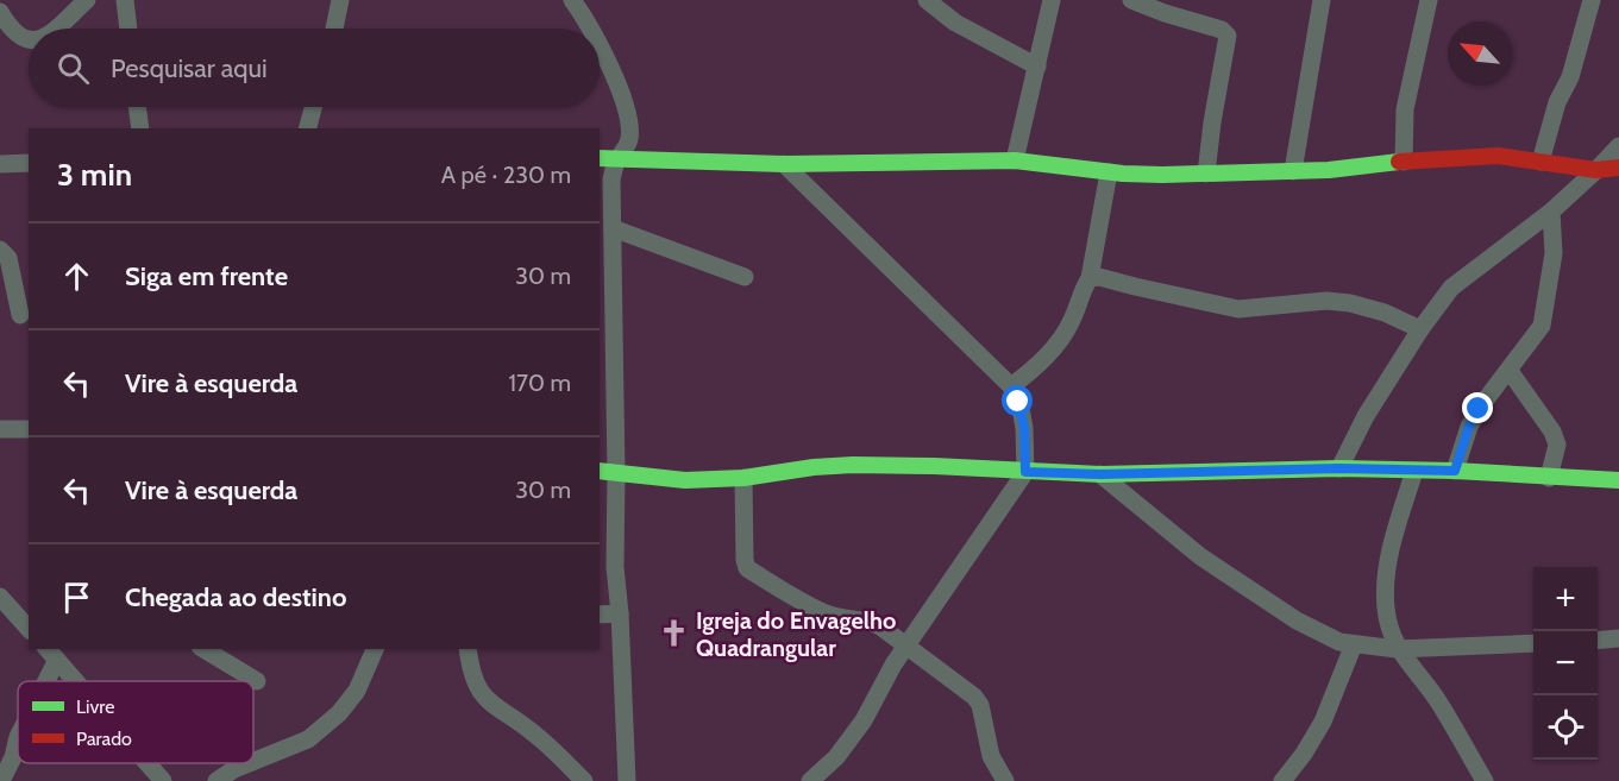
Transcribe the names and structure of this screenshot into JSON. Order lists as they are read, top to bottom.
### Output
{
  "places": {
    "church": ["Igreja do Envagelho Quadrangular"]
  },
  "legend": ["Livre", "Parado"],
  "north": "top left",
  "page": {
    "search": "Pesquisar aqui",
    "heading": ["3 min", "A pé · 230 m"],
    "list": [
      ["Siga em frente", "30 m"],
      ["Vire à esquerda", "170 m"],
      ["Vire à esquerda", "30 m"],
      "Chegada ao destino"
    ],
    "map_buttons": ["+", "−"]
  }
}
